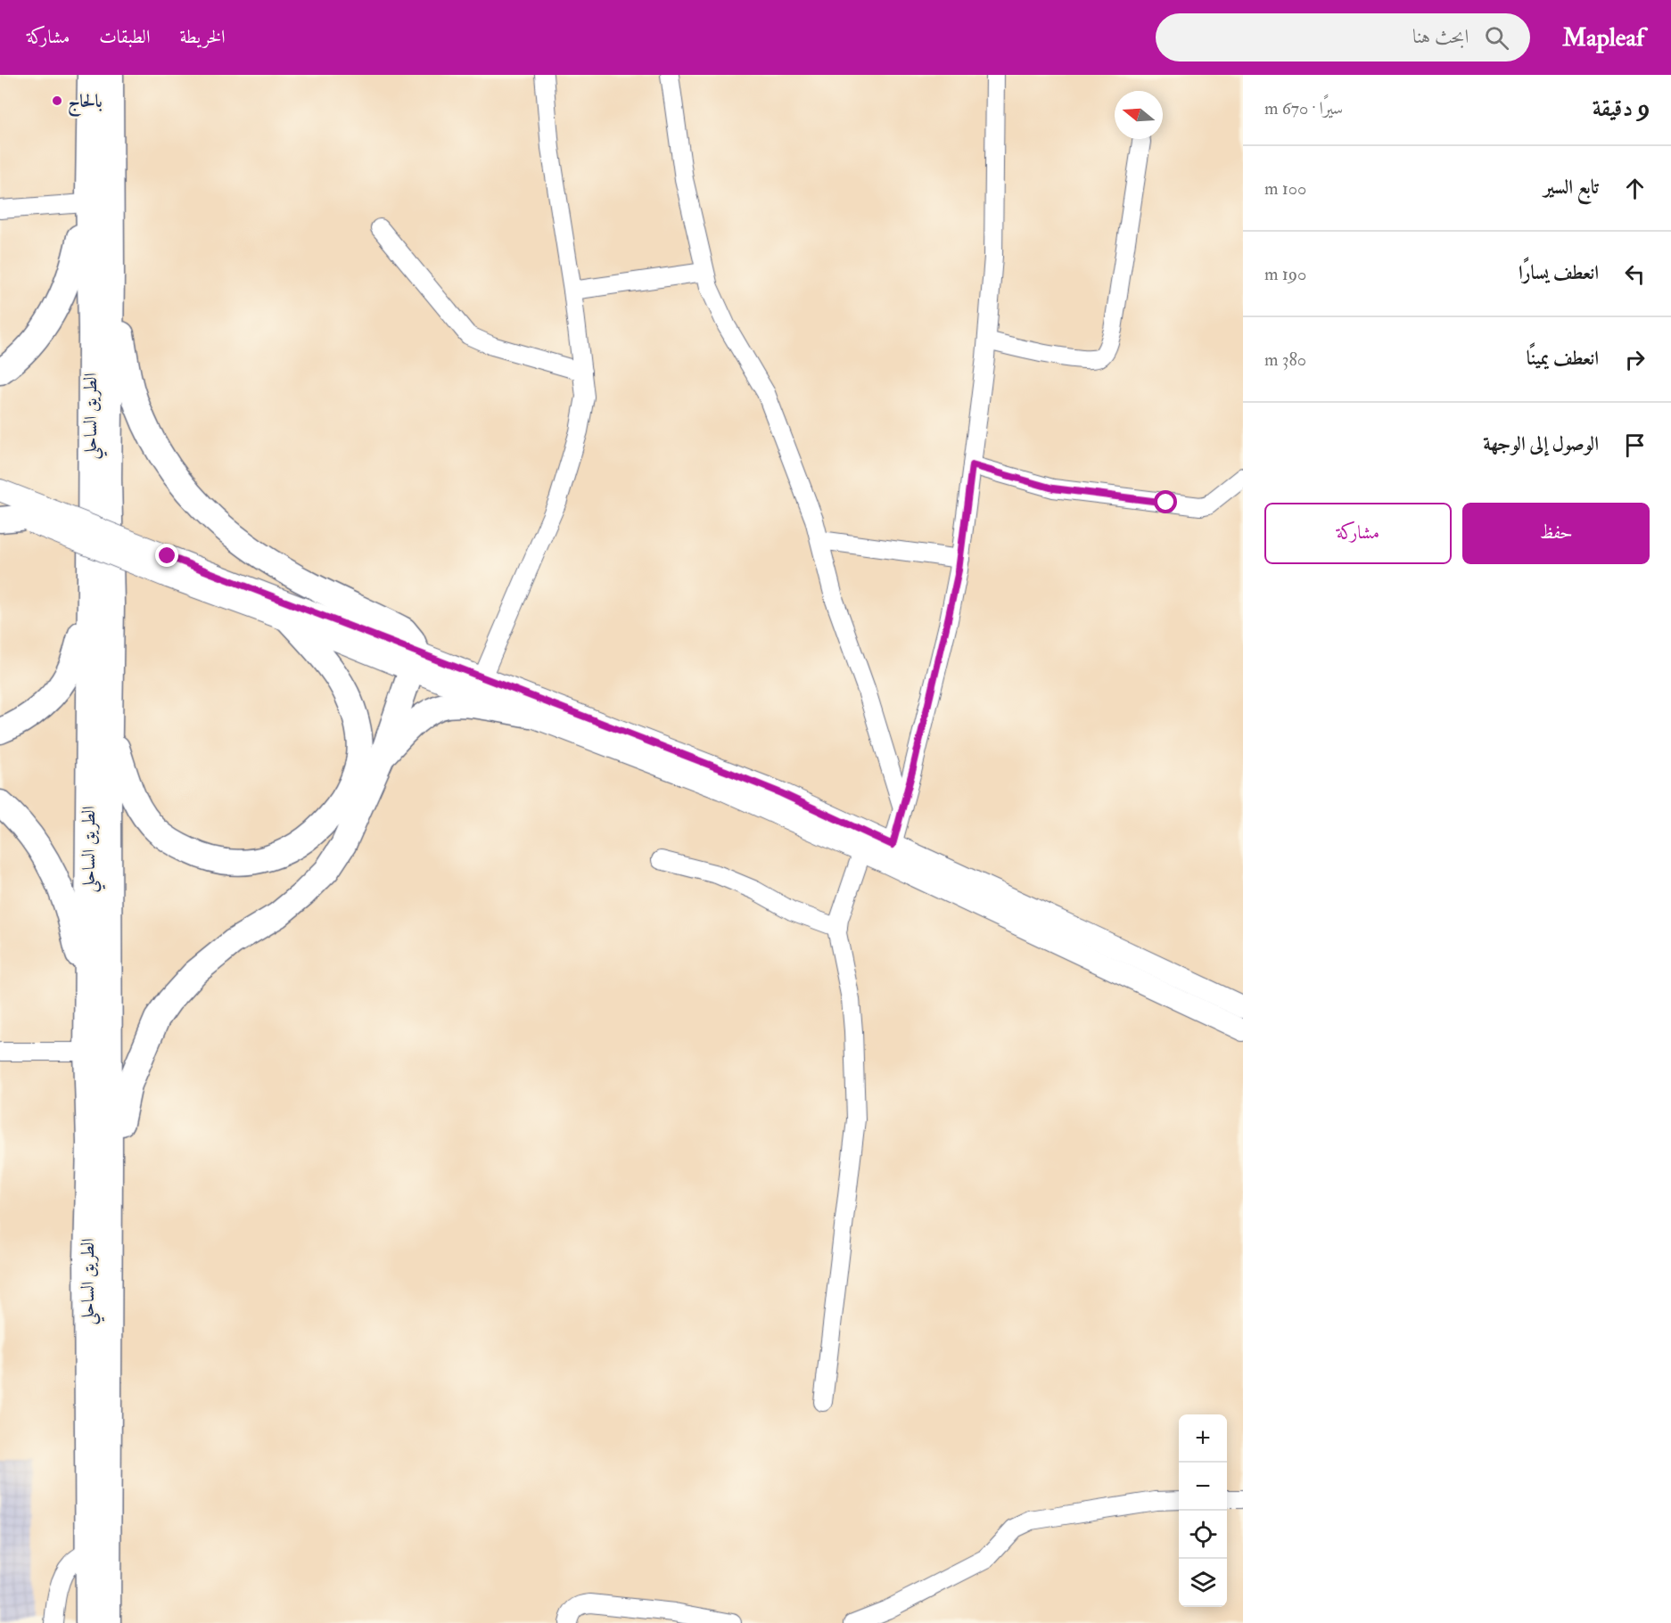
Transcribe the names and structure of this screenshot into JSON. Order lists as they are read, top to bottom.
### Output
{
  "streets": {
    "highway": ["الطريق الساحلي"]
  },
  "places": ["بالحاج"],
  "north": "left",
  "page": {
    "header": "Mapleaf",
    "search": "ابحث هنا",
    "nav": ["الخريطة", "الطبقات", "مشاركة"],
    "heading": ["9 دقيقة", "سيرًا · 670 m"],
    "list": [
      ["تابع السير", "100 m"],
      ["انعطف يسارًا", "190 m"],
      ["انعطف يمينًا", "380 m"],
      "الوصول إلى الوجهة"
    ],
    "buttons": ["حفظ", "مشاركة"],
    "map_buttons": ["+", "−"]
  }
}
